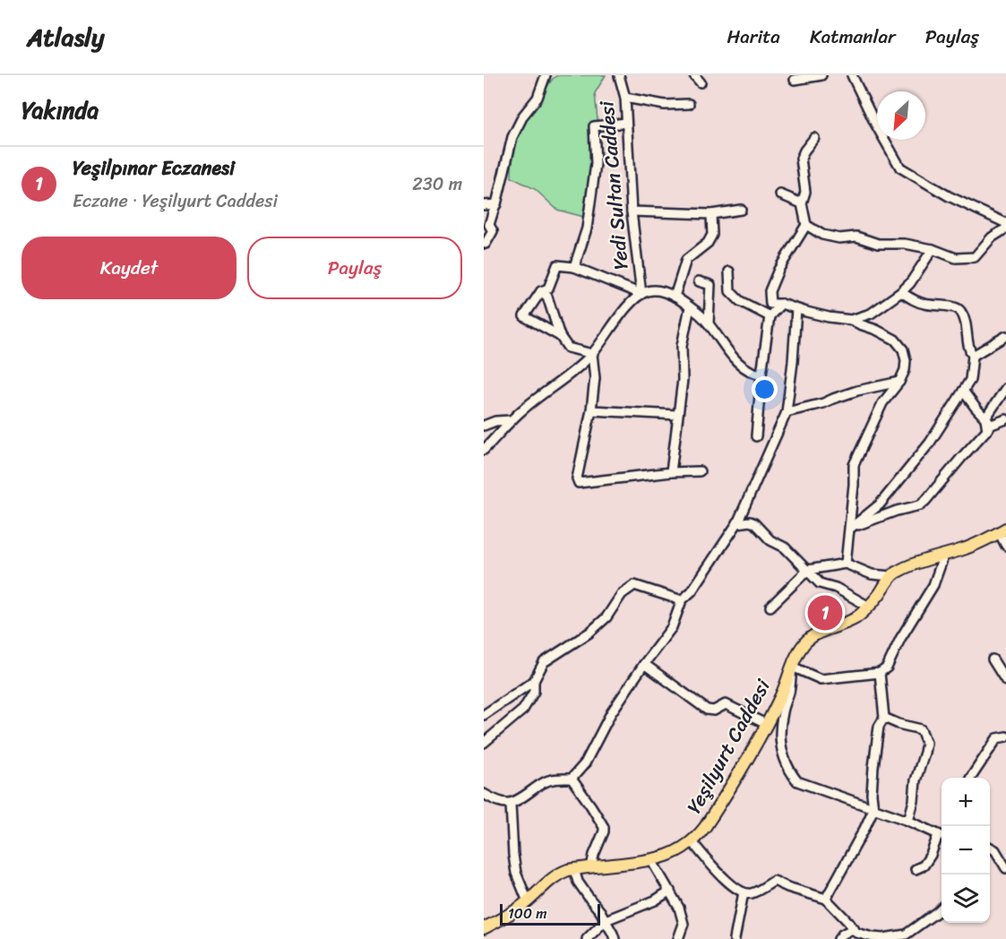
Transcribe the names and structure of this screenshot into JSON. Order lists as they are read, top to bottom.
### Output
{
  "streets": {
    "main road": ["Yeşilyurt Caddesi"],
    "street": ["Yedi Sultan Caddesi"]
  },
  "scale_bar": "100 m",
  "north": "bottom left",
  "page": {
    "header": "Atlasly",
    "nav": ["Harita", "Katmanlar", "Paylaş"],
    "heading": "Yakında",
    "list": [
      {
        "mark": "1",
        "name": "Yeşilpınar Eczanesi",
        "note": "Eczane · Yeşilyurt Caddesi",
        "value": "230 m"
      }
    ],
    "buttons": ["Kaydet", "Paylaş"],
    "pins": "1",
    "map_buttons": ["+", "−"],
    "scale": "100 m"
  }
}
